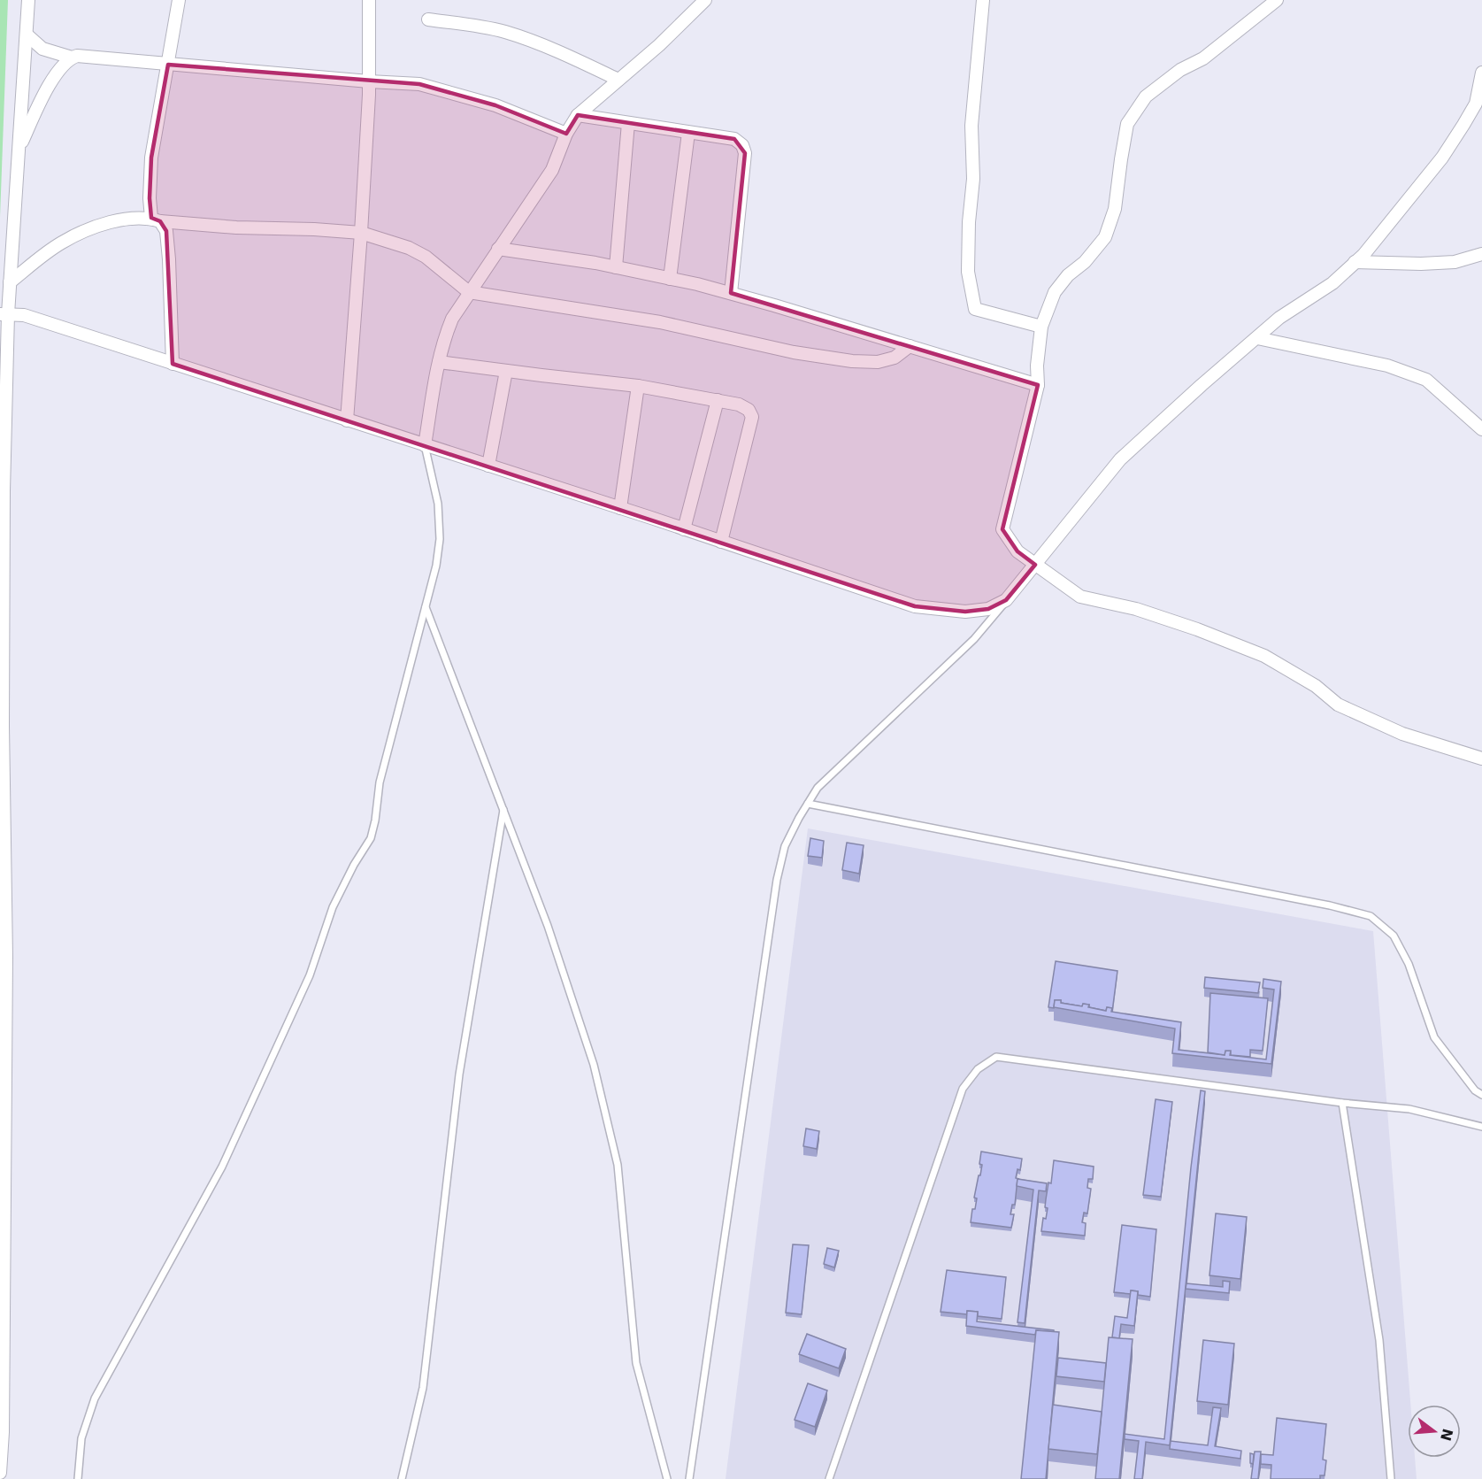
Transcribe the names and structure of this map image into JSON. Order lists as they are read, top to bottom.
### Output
{
  "north": "right"
}
